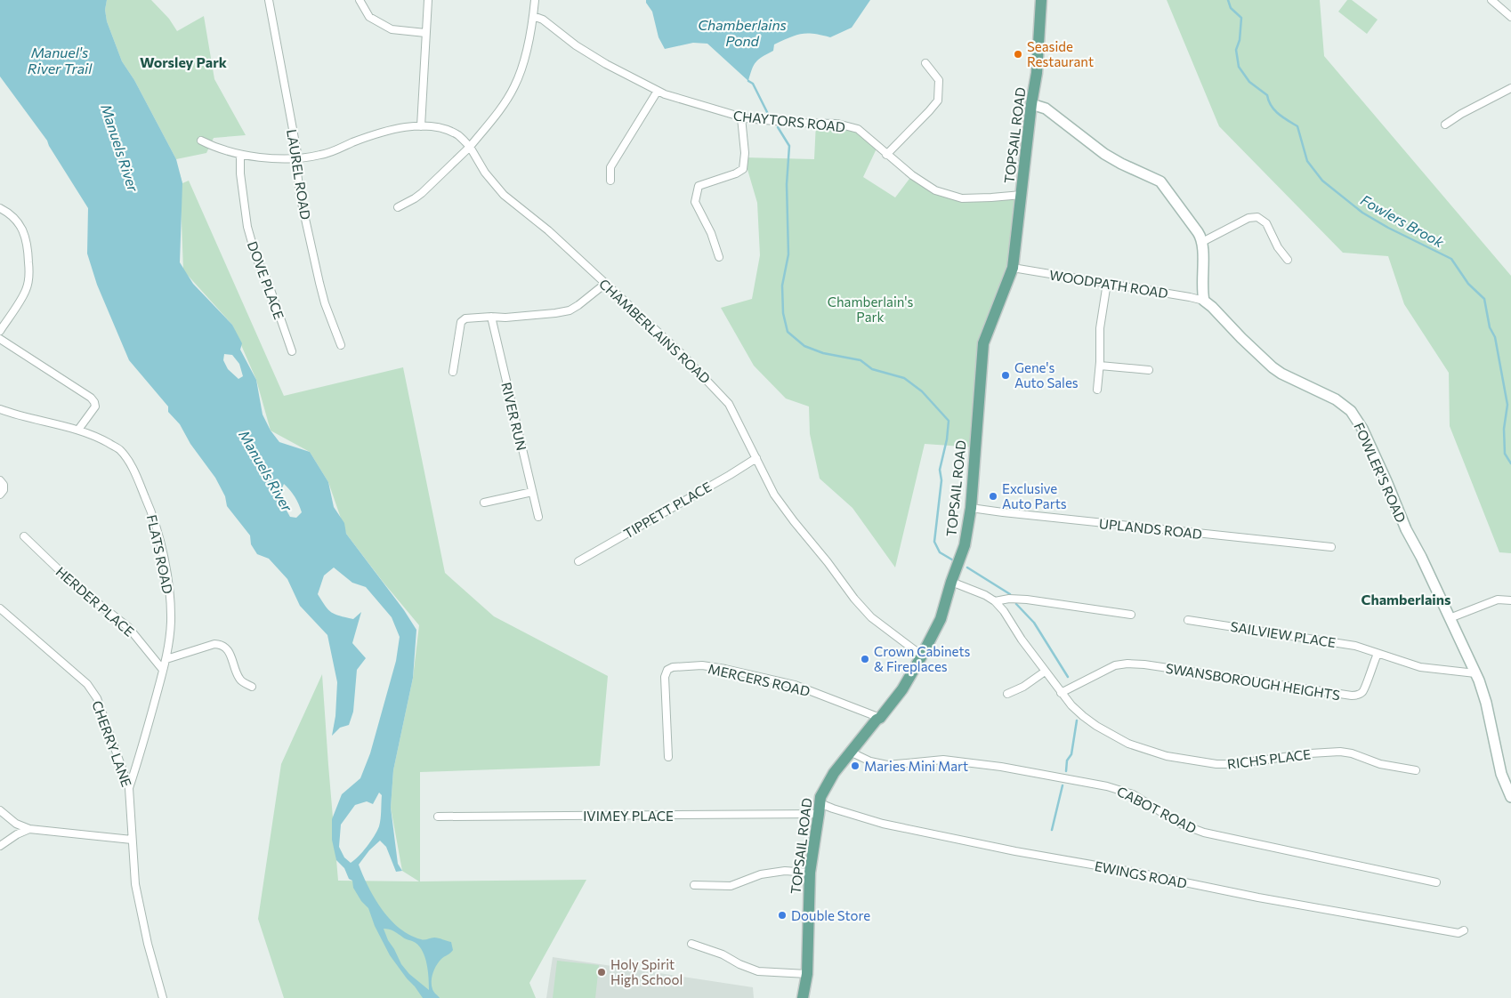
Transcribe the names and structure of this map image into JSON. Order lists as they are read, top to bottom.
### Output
{
  "streets": {
    "main road": ["TOPSAIL ROAD"],
    "street": [
      "CHAYTORS ROAD",
      "LAUREL ROAD",
      "DOVE PLACE",
      "WOODPATH ROAD",
      "CHAMBERLAINS ROAD",
      "RIVER RUN",
      "FOWLER'S ROAD",
      "TIPPETT PLACE",
      "UPLANDS ROAD",
      "FLATS ROAD",
      "HERDER PLACE",
      "SAILVIEW PLACE",
      "MERCERS ROAD",
      "SWANSBOROUGH HEIGHTS",
      "CHERRY LANE",
      "RICHS PLACE",
      "CABOT ROAD",
      "IVIMEY PLACE",
      "EWINGS ROAD"
    ]
  },
  "crossings": [
    ["CHAYTORS ROAD", "TOPSAIL ROAD"],
    ["TOPSAIL ROAD", "WOODPATH ROAD"],
    ["TOPSAIL ROAD", "CHAMBERLAINS ROAD"],
    ["TOPSAIL ROAD", "UPLANDS ROAD"],
    ["TOPSAIL ROAD", "MERCERS ROAD"],
    ["TOPSAIL ROAD", "RICHS PLACE"],
    ["TOPSAIL ROAD", "CABOT ROAD"],
    ["TOPSAIL ROAD", "IVIMEY PLACE"],
    ["TOPSAIL ROAD", "EWINGS ROAD"],
    ["WOODPATH ROAD", "FOWLER'S ROAD"],
    ["CHAMBERLAINS ROAD", "TIPPETT PLACE"],
    ["FLATS ROAD", "HERDER PLACE"],
    ["FLATS ROAD", "CHERRY LANE"],
    ["SAILVIEW PLACE", "SWANSBOROUGH HEIGHTS"],
    ["SWANSBOROUGH HEIGHTS", "RICHS PLACE"],
    ["IVIMEY PLACE", "EWINGS ROAD"]
  ],
  "districts": ["Worsley Park", "Chamberlains"],
  "water": [
    "Chamberlains Pond",
    "Manuel's River Trail",
    "Manuels River",
    "Fowlers Brook"
  ],
  "parks": ["Chamberlain's Park"],
  "places": [
    "Seaside Restaurant",
    "Gene's Auto Sales",
    "Exclusive Auto Parts",
    "Crown Cabinets & Fireplaces",
    "Maries Mini Mart",
    "Double Store",
    "Holy Spirit High School"
  ]
}
